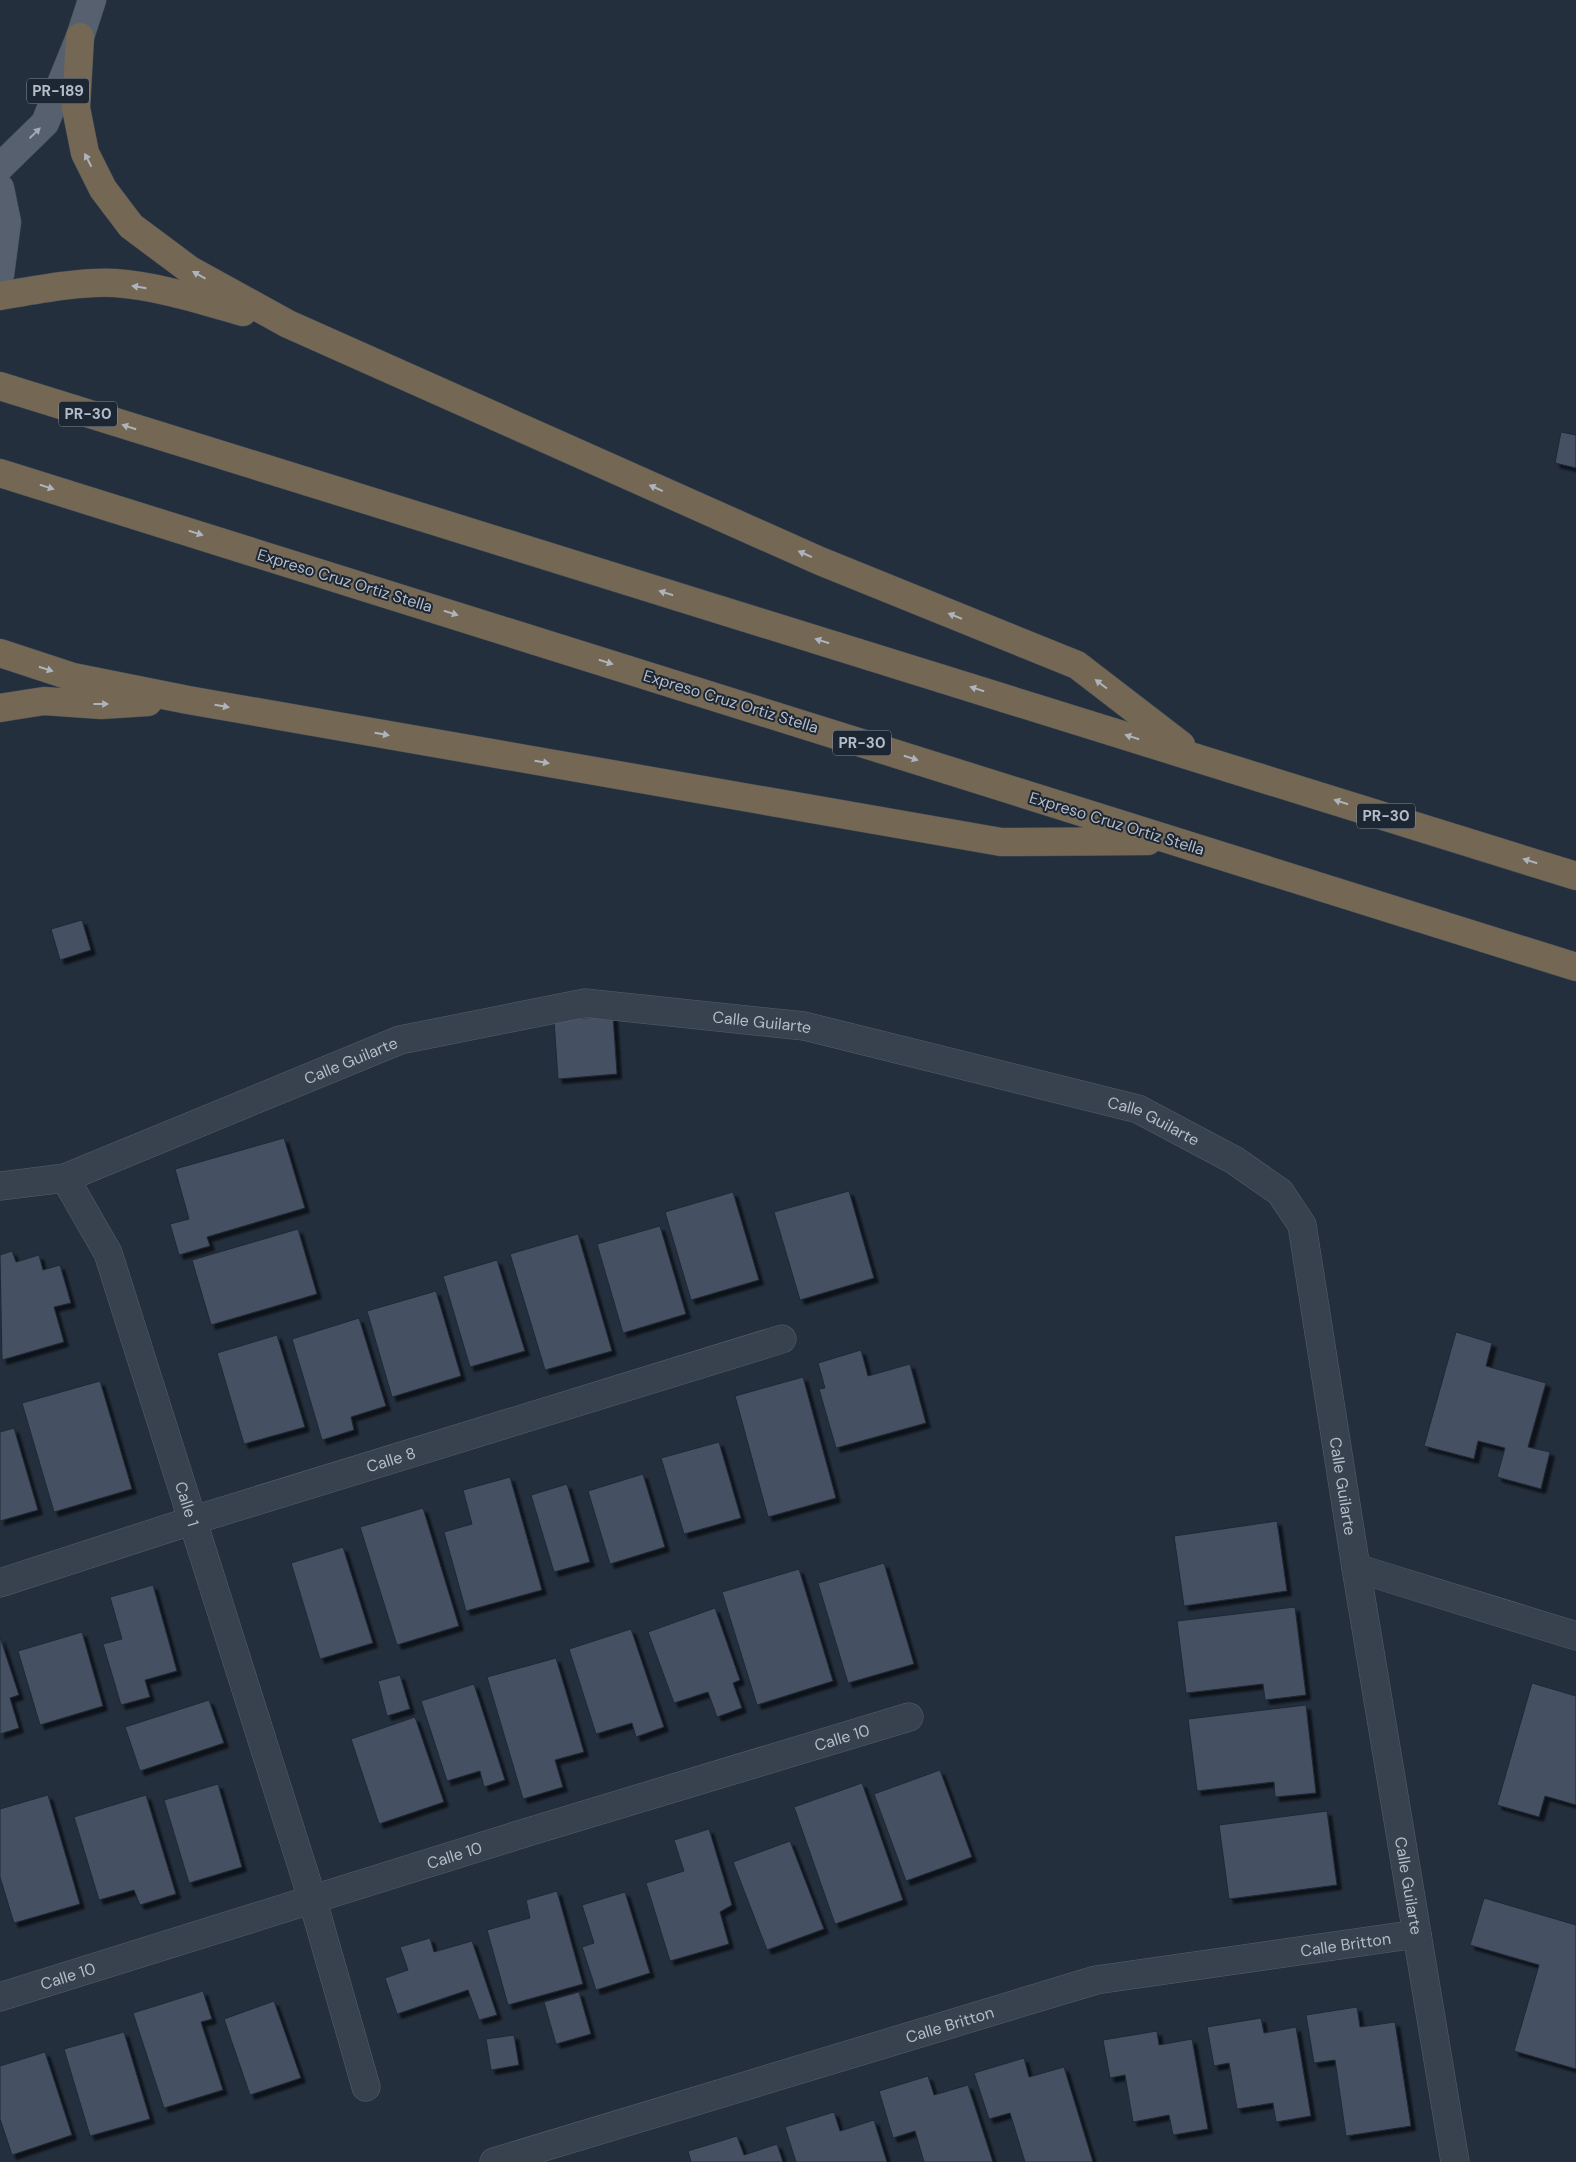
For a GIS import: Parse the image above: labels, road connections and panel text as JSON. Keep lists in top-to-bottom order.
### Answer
{
  "streets": {
    "highway": ["PR-30", "Expreso Cruz Ortiz Stella"],
    "main road": ["PR-189"],
    "street": [
      "Calle Guilarte",
      "Calle 8",
      "Calle 1",
      "Calle 10",
      "Calle Britton"
    ]
  },
  "crossings": [
    ["Calle Guilarte", "Calle 1"],
    ["Calle Guilarte", "Calle Britton"],
    ["Calle 8", "Calle 1"],
    ["Calle 1", "Calle 10"]
  ]
}
